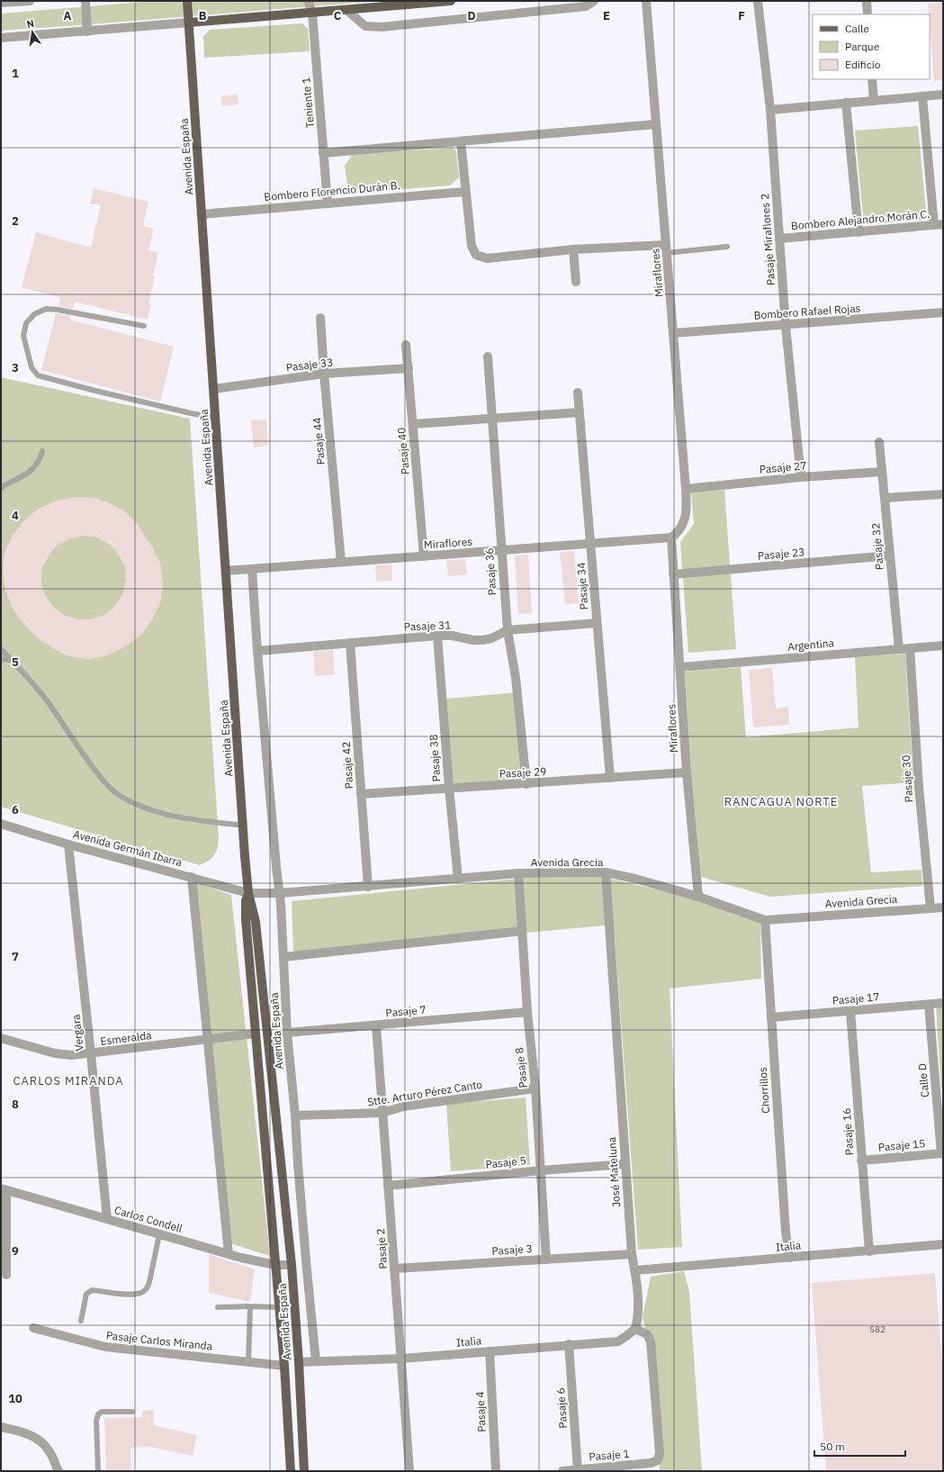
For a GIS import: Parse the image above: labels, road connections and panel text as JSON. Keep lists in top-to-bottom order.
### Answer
{
  "streets": {
    "main road": ["Avenida España"],
    "street": [
      "Teniente 1",
      "Bombero Florencio Durán B.",
      "Bombero Alejandro Morán C.",
      "Pasaje Miraflores 2",
      "Miraflores",
      "Bombero Rafael Rojas",
      "Pasaje 33",
      "Pasaje 44",
      "Pasaje 40",
      "Pasaje 27",
      "Pasaje 32",
      "Pasaje 23",
      "Pasaje 36",
      "Pasaje 34",
      "Pasaje 31",
      "Argentina",
      "Pasaje 38",
      "Pasaje 42",
      "Pasaje 29",
      "Pasaje 30",
      "Avenida Germán Ibarra",
      "Avenida Grecia",
      "Pasaje 17",
      "Pasaje 7",
      "Vergara",
      "Esmeralda",
      "Pasaje 8",
      "Calle D",
      "Chorrillos",
      "Stte. Arturo Pérez Canto",
      "Pasaje 16",
      "Pasaje 15",
      "Pasaje 5",
      "José Mateluna",
      "Carlos Condell",
      "Italia",
      "Pasaje 2",
      "Pasaje 3",
      "Pasaje Carlos Miranda",
      "Pasaje 6",
      "Pasaje 4",
      "Pasaje 1"
    ]
  },
  "crossings": [
    ["Teniente 1", "Bombero Florencio Durán B."],
    ["Avenida España", "Bombero Florencio Durán B."],
    ["Avenida España", "Miraflores"],
    ["Avenida España", "Pasaje 33"],
    ["Avenida España", "Pasaje 31"],
    ["Avenida España", "Avenida Germán Ibarra"],
    ["Avenida España", "Avenida Grecia"],
    ["Avenida España", "Pasaje 7"],
    ["Avenida España", "Esmeralda"],
    ["Avenida España", "Stte. Arturo Pérez Canto"],
    ["Avenida España", "Carlos Condell"],
    ["Avenida España", "Italia"],
    ["Avenida España", "Pasaje Carlos Miranda"],
    ["Bombero Alejandro Morán C.", "Pasaje Miraflores 2"],
    ["Pasaje Miraflores 2", "Bombero Rafael Rojas"],
    ["Pasaje Miraflores 2", "Pasaje 27"],
    ["Miraflores", "Bombero Rafael Rojas"],
    ["Miraflores", "Pasaje 44"],
    ["Miraflores", "Pasaje 40"],
    ["Miraflores", "Pasaje 27"],
    ["Miraflores", "Pasaje 23"],
    ["Miraflores", "Pasaje 36"],
    ["Miraflores", "Pasaje 34"],
    ["Miraflores", "Argentina"],
    ["Miraflores", "Pasaje 29"],
    ["Miraflores", "Avenida Grecia"],
    ["Pasaje 33", "Pasaje 44"],
    ["Pasaje 33", "Pasaje 40"],
    ["Pasaje 27", "Pasaje 32"],
    ["Pasaje 32", "Pasaje 23"],
    ["Pasaje 32", "Argentina"],
    ["Pasaje 36", "Pasaje 31"],
    ["Pasaje 36", "Pasaje 29"],
    ["Pasaje 34", "Pasaje 31"],
    ["Pasaje 34", "Pasaje 29"],
    ["Pasaje 31", "Pasaje 38"],
    ["Pasaje 31", "Pasaje 42"],
    ["Argentina", "Pasaje 30"],
    ["Pasaje 38", "Pasaje 29"],
    ["Pasaje 38", "Avenida Grecia"],
    ["Pasaje 42", "Pasaje 29"],
    ["Pasaje 42", "Avenida Grecia"],
    ["Pasaje 30", "Avenida Grecia"],
    ["Avenida Germán Ibarra", "Avenida Grecia"],
    ["Avenida Germán Ibarra", "Vergara"],
    ["Avenida Grecia", "Pasaje 8"],
    ["Avenida Grecia", "Chorrillos"],
    ["Avenida Grecia", "José Mateluna"],
    ["Pasaje 17", "Calle D"],
    ["Pasaje 17", "Chorrillos"],
    ["Pasaje 17", "Pasaje 16"],
    ["Pasaje 7", "Pasaje 8"],
    ["Pasaje 7", "Pasaje 2"],
    ["Vergara", "Esmeralda"],
    ["Vergara", "Carlos Condell"],
    ["Pasaje 8", "Stte. Arturo Pérez Canto"],
    ["Pasaje 8", "Pasaje 5"],
    ["Pasaje 8", "Pasaje 3"],
    ["Calle D", "Pasaje 15"],
    ["Chorrillos", "Italia"],
    ["Stte. Arturo Pérez Canto", "Pasaje 2"],
    ["Pasaje 16", "Pasaje 15"],
    ["Pasaje 16", "Italia"],
    ["Pasaje 5", "José Mateluna"],
    ["Pasaje 5", "Pasaje 2"],
    ["José Mateluna", "Italia"],
    ["José Mateluna", "Pasaje 3"],
    ["José Mateluna", "Pasaje 1"],
    ["Italia", "Pasaje 2"],
    ["Italia", "Pasaje 6"],
    ["Italia", "Pasaje 4"],
    ["Italia", "Pasaje 1"],
    ["Pasaje 2", "Pasaje 3"],
    ["Pasaje 6", "Pasaje 1"]
  ],
  "districts": ["RANCAGUA NORTE", "CARLOS MIRANDA"],
  "house_numbers": ["582"],
  "legend": ["Calle", "Parque", "Edificio"],
  "scale_bar": "50 m",
  "north": "top",
  "grid": {
    "columns": [
      "A",
      "B",
      "C",
      "D",
      "E",
      "F"
    ],
    "rows": [
      "1",
      "2",
      "3",
      "4",
      "5",
      "6",
      "7",
      "8",
      "9",
      "10"
    ]
  }
}
